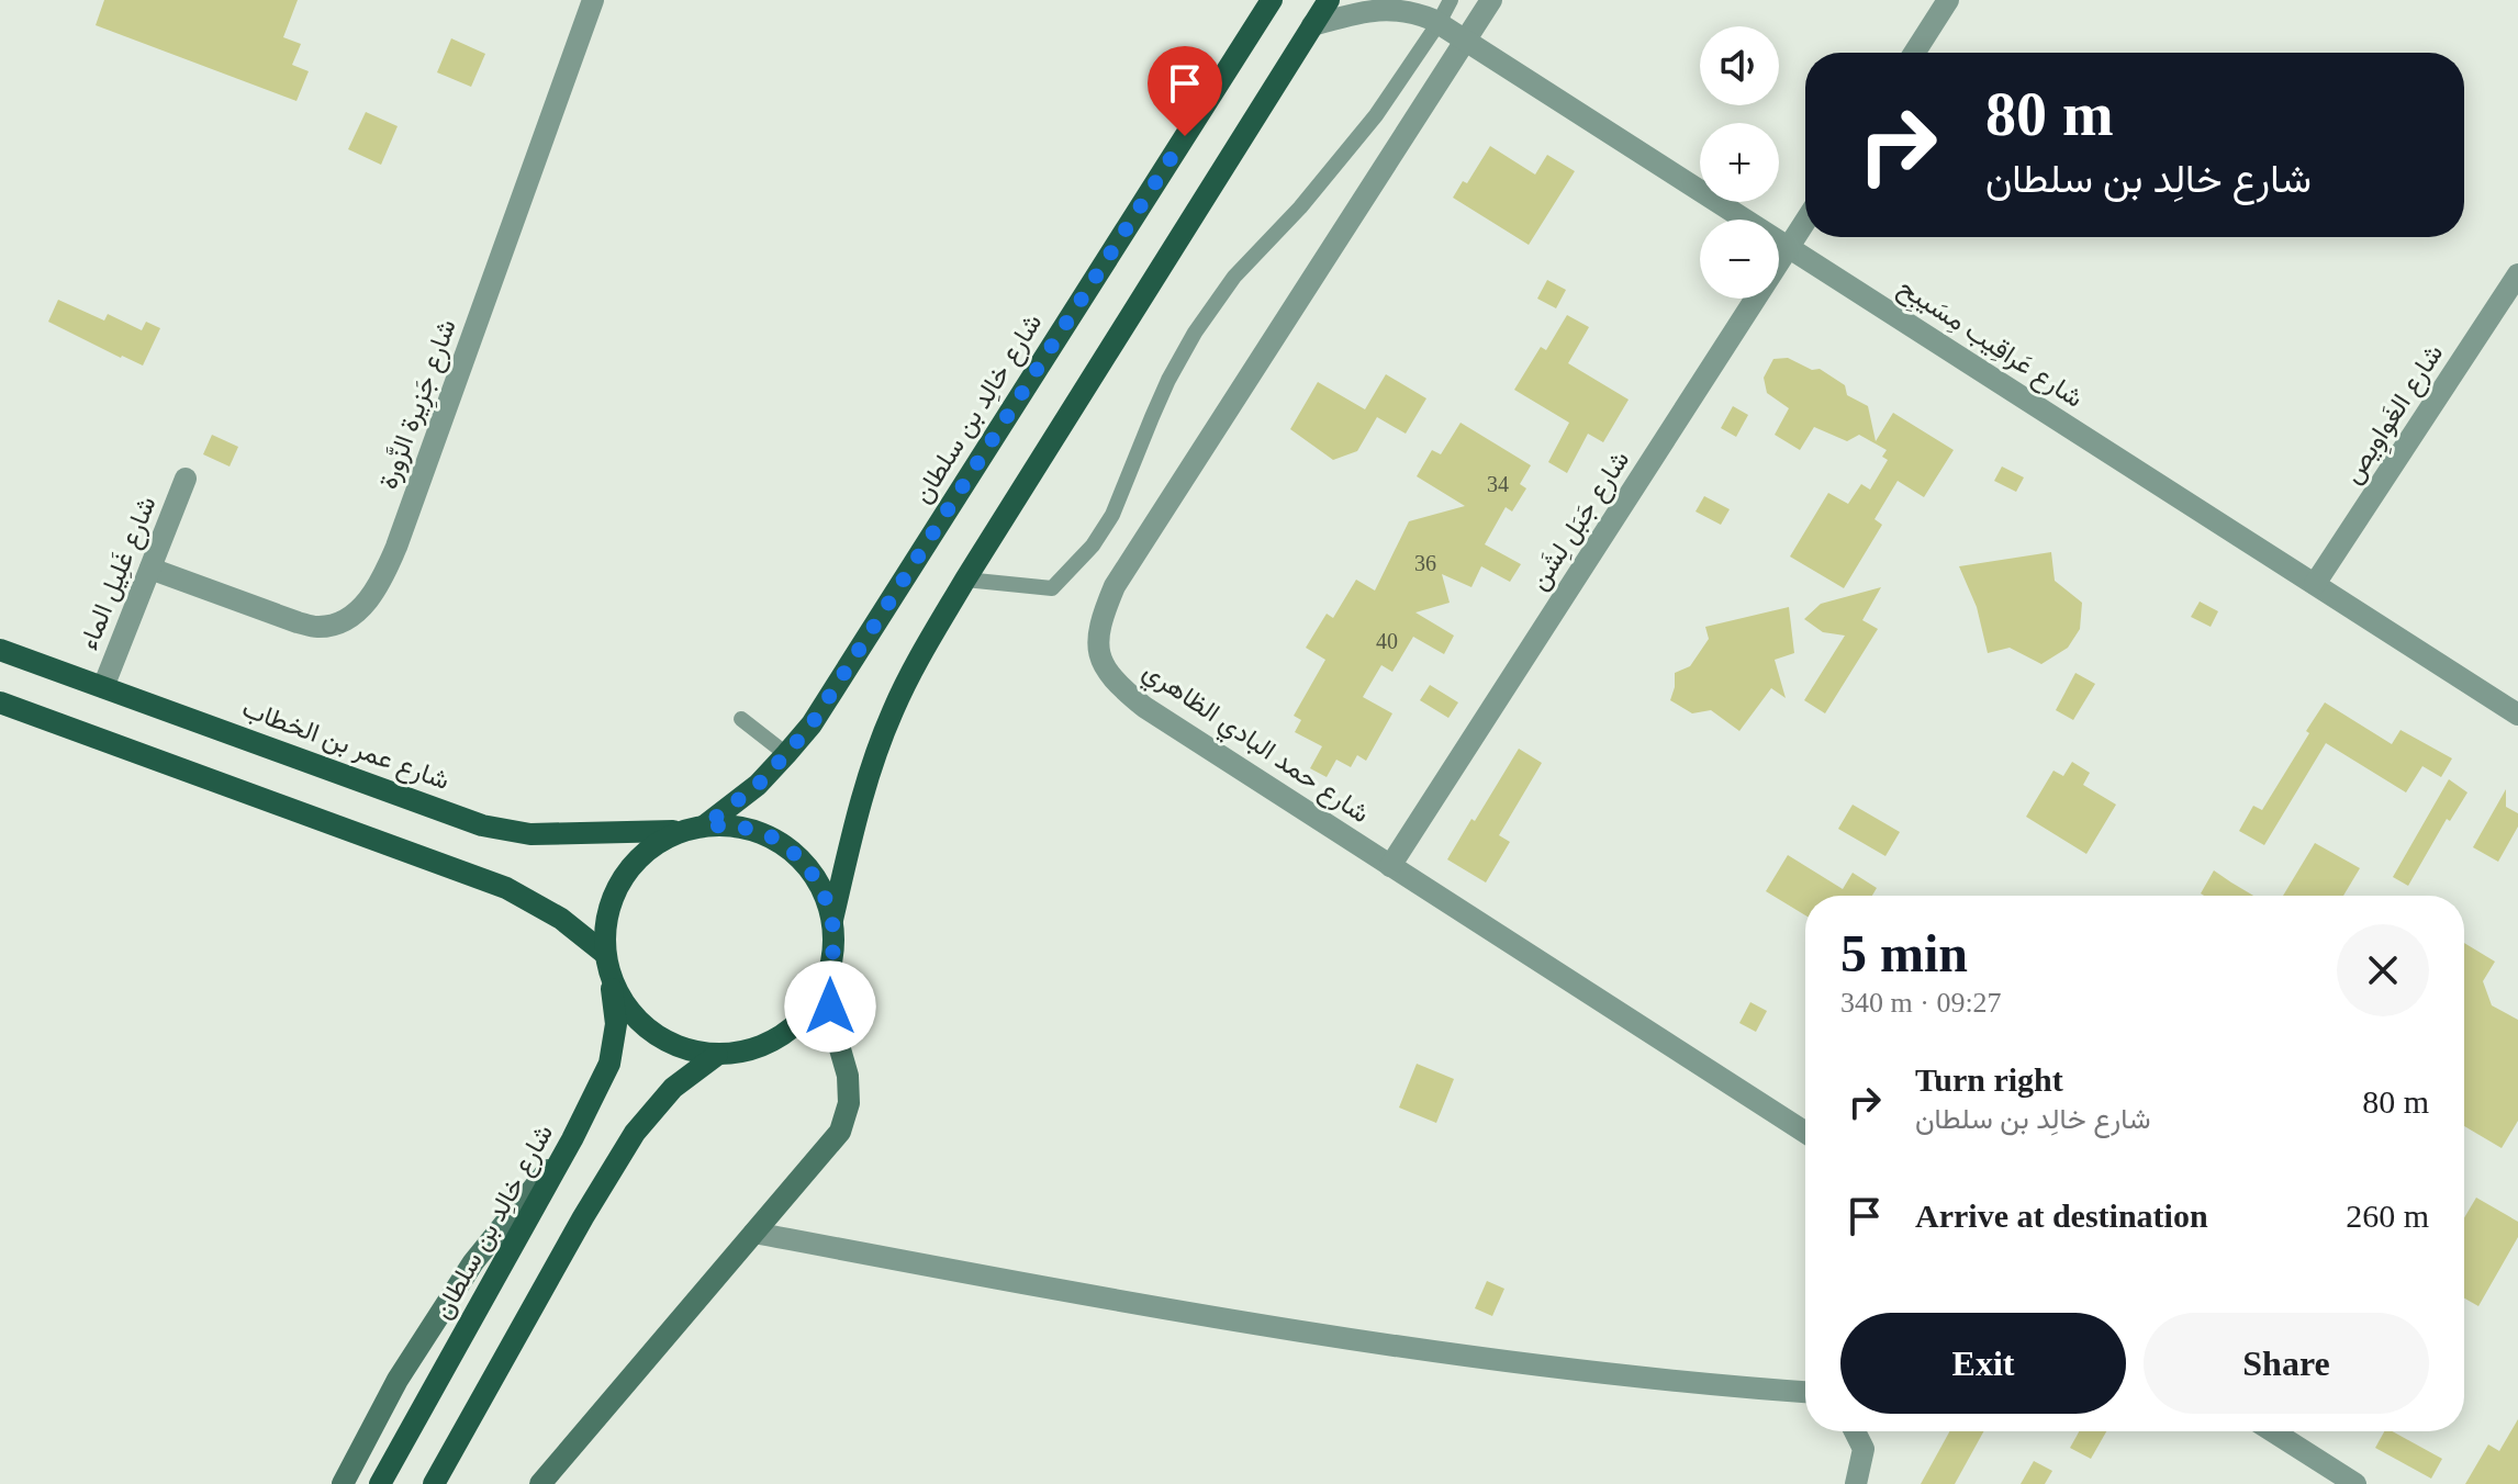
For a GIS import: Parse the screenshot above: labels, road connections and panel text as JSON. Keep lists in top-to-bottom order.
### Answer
{
  "streets": {
    "main road": ["شارع خالِد بن سلطان", "شارع عمر بن الخطاب"],
    "street": [
      "شارع عَراقِيب مِسَيبِح",
      "شارع جَزِيرة الزَّورة",
      "شارع الغَواوِيص",
      "شارع جَبَل لِشَن",
      "شارع غَلِيل الماء",
      "شارع حمد البادي الظاهري"
    ]
  },
  "crossings": [
    ["شارع عَراقِيب مِسَيبِح", "شارع الغَواوِيص"],
    ["شارع عَراقِيب مِسَيبِح", "شارع جَبَل لِشَن"],
    ["شارع عَراقِيب مِسَيبِح", "شارع حمد البادي الظاهري"],
    ["شارع جَزِيرة الزَّورة", "شارع غَلِيل الماء"],
    ["شارع خالِد بن سلطان", "شارع عمر بن الخطاب"],
    ["شارع جَبَل لِشَن", "شارع حمد البادي الظاهري"],
    ["شارع غَلِيل الماء", "شارع عمر بن الخطاب"]
  ],
  "house_numbers": ["34", "36", "40"],
  "page": {
    "map_buttons": ["+", "−"],
    "turn": ["80 m", "شارع خالِد بن سلطان"],
    "heading": ["5 min", "340 m · 09:27"],
    "list": [
      {
        "name": "Turn right",
        "note": "شارع خالِد بن سلطان",
        "value": "80 m"
      },
      {
        "name": "Arrive at destination",
        "value": "260 m"
      }
    ],
    "buttons": ["Exit", "Share"]
  }
}
